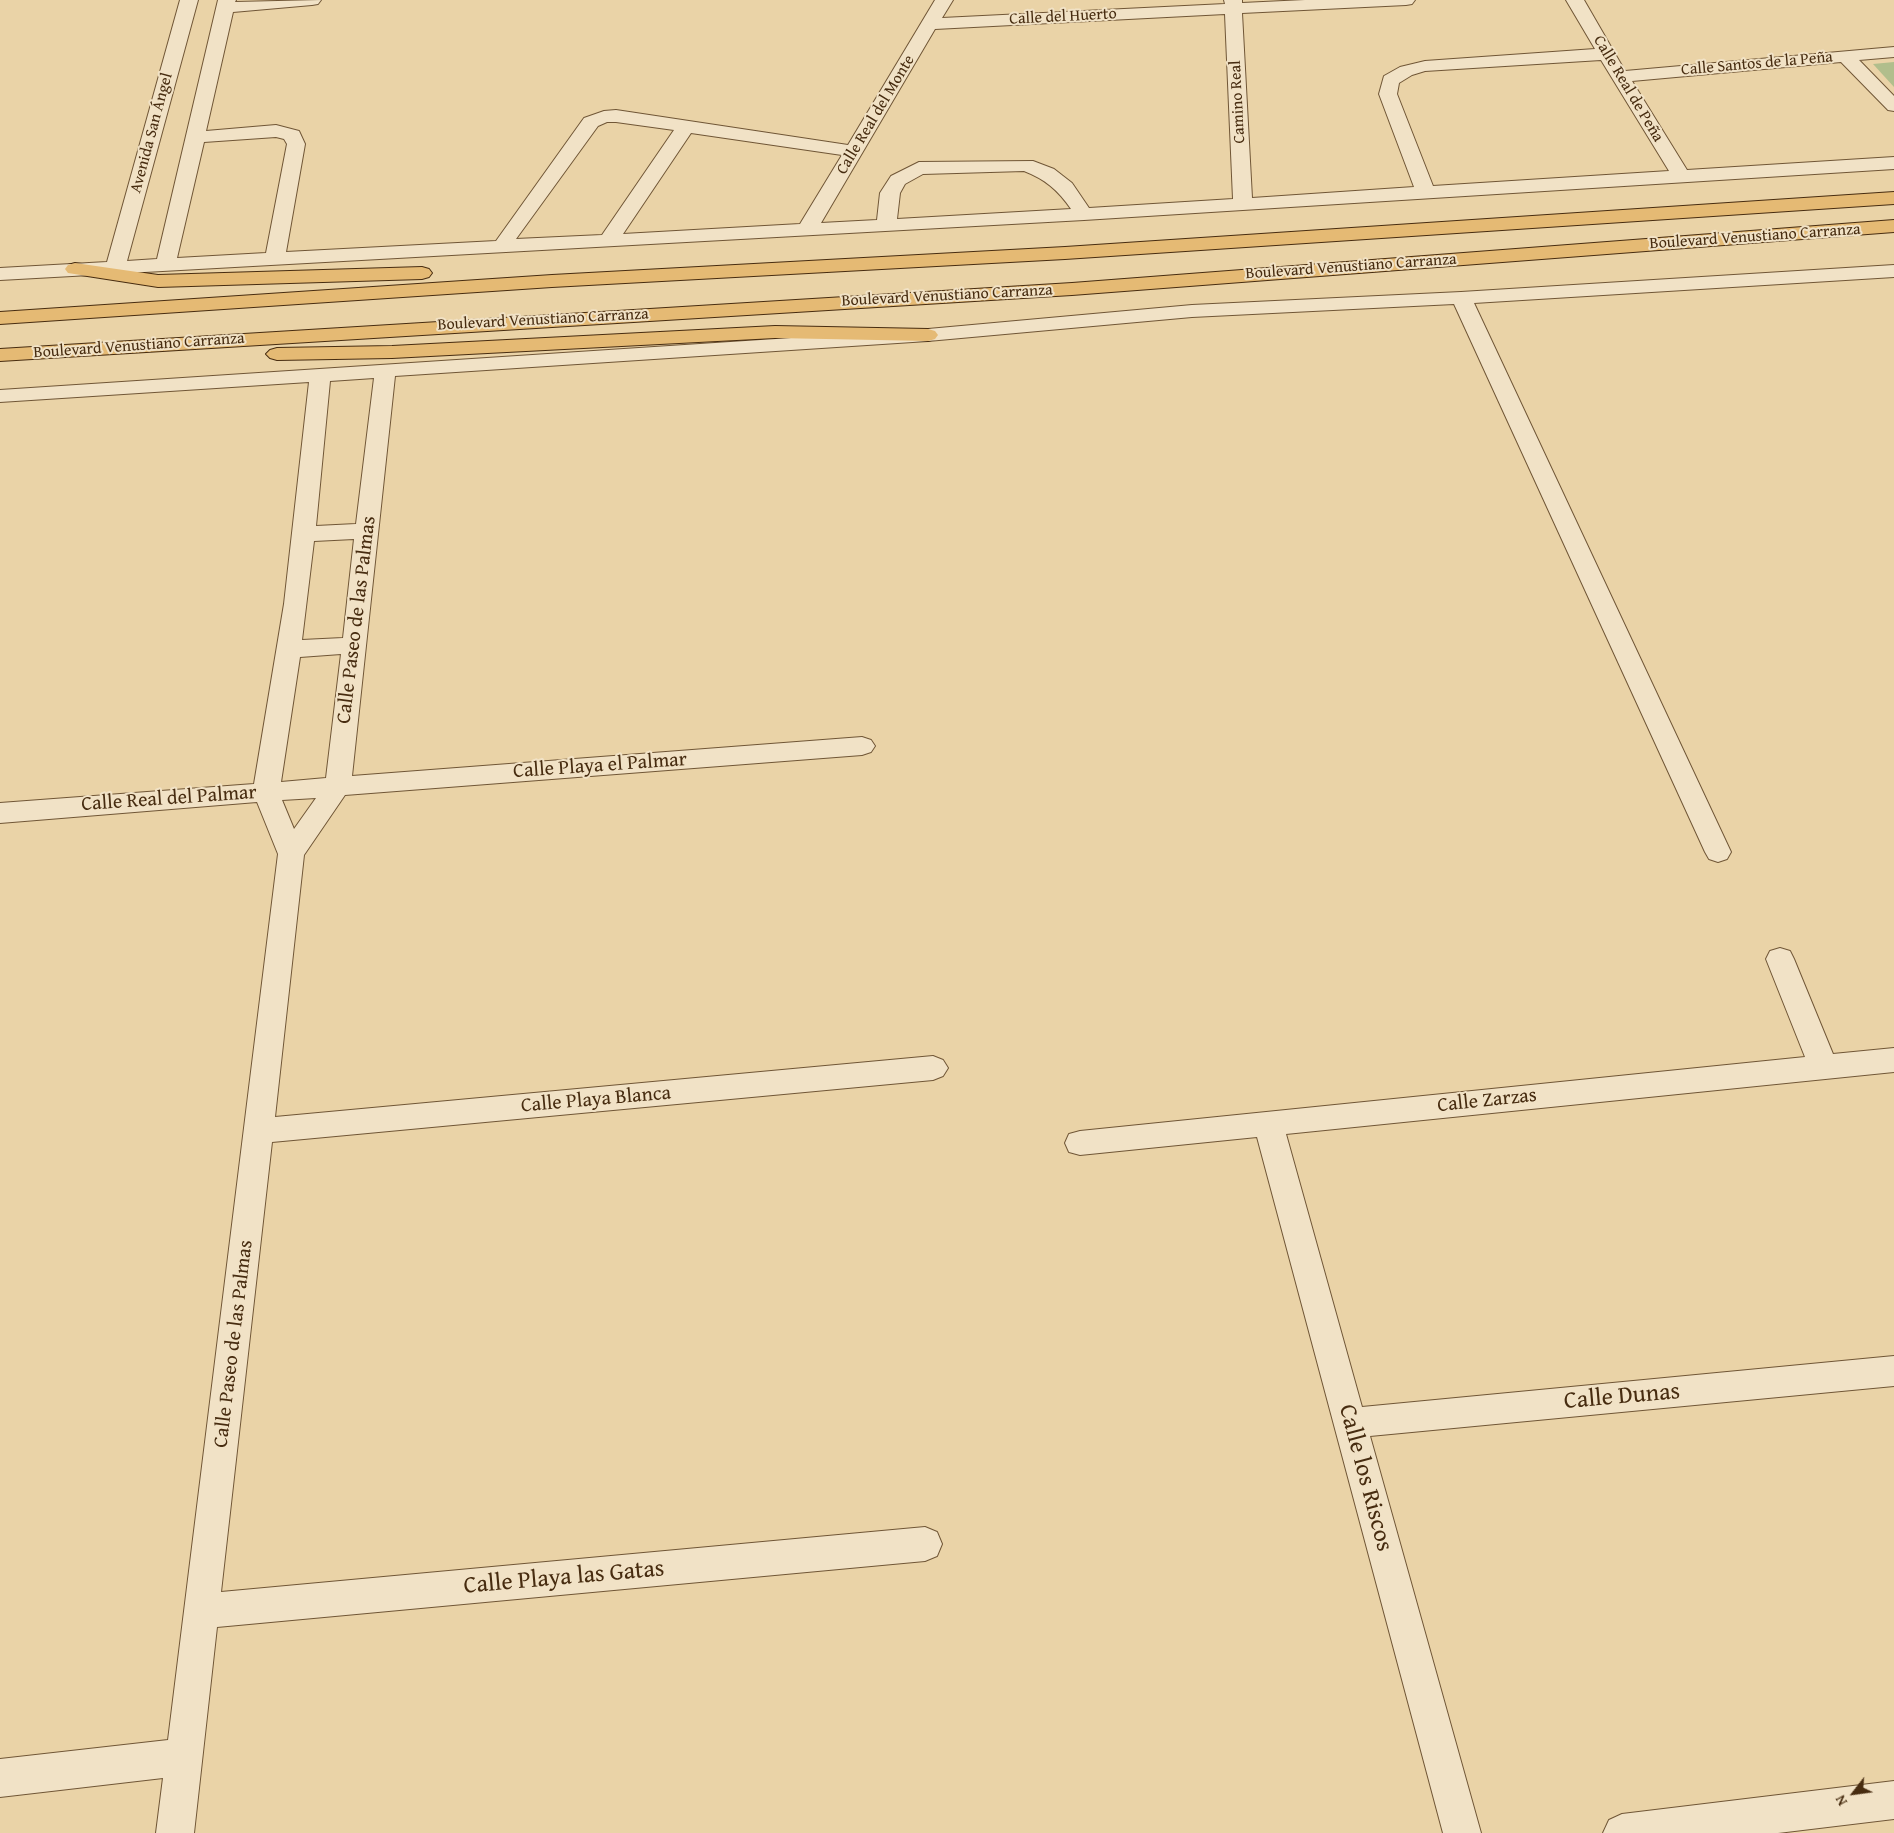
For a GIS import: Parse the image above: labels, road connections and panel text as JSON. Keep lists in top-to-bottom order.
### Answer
{
  "streets": {
    "highway": ["Boulevard Venustiano Carranza"],
    "street": [
      "Calle del Huerto",
      "Calle Santos de la Peña",
      "Calle Real de Peña",
      "Camino Real",
      "Calle Real del Monte",
      "Avenida San Ángel",
      "Calle Paseo de las Palmas",
      "Calle Playa el Palmar",
      "Calle Real del Palmar",
      "Calle Playa Blanca",
      "Calle Zarzas",
      "Calle Dunas",
      "Calle los Riscos",
      "Calle Playa las Gatas"
    ]
  },
  "crossings": [
    ["Calle del Huerto", "Camino Real"],
    ["Calle del Huerto", "Calle Real del Monte"],
    ["Calle Santos de la Peña", "Calle Real de Peña"],
    ["Calle Paseo de las Palmas", "Calle Playa el Palmar"],
    ["Calle Paseo de las Palmas", "Calle Real del Palmar"],
    ["Calle Paseo de las Palmas", "Calle Playa Blanca"],
    ["Calle Paseo de las Palmas", "Calle Playa las Gatas"],
    ["Calle Playa el Palmar", "Calle Real del Palmar"],
    ["Calle Zarzas", "Calle los Riscos"],
    ["Calle Dunas", "Calle los Riscos"]
  ],
  "north": "bottom left"
}
